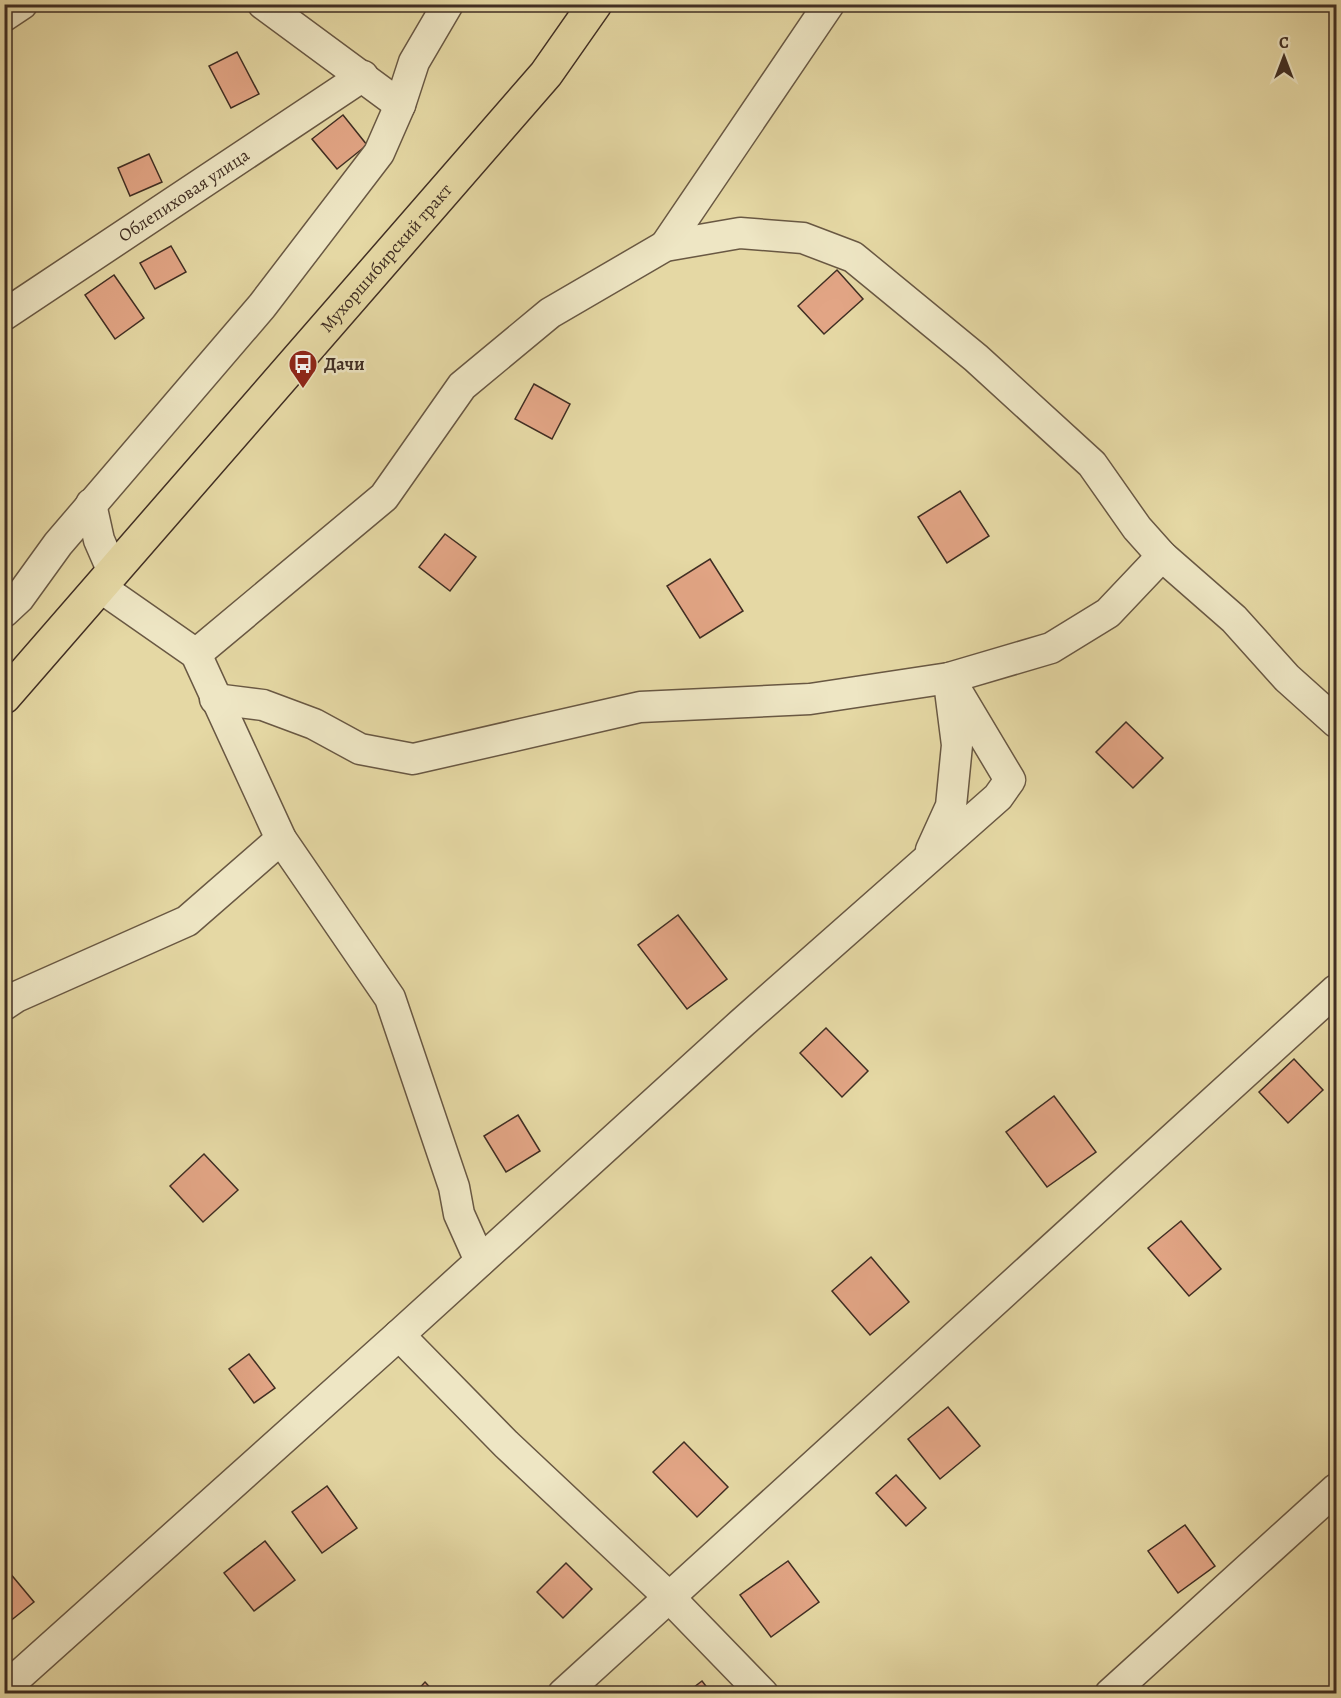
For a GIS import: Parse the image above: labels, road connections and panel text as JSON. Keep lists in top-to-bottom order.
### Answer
{
  "streets": {
    "main road": ["Мухоршибирский тракт"],
    "street": ["Облепиховая улица"]
  },
  "places": {
    "bus stop": ["Дачи"]
  },
  "north": "top"
}
